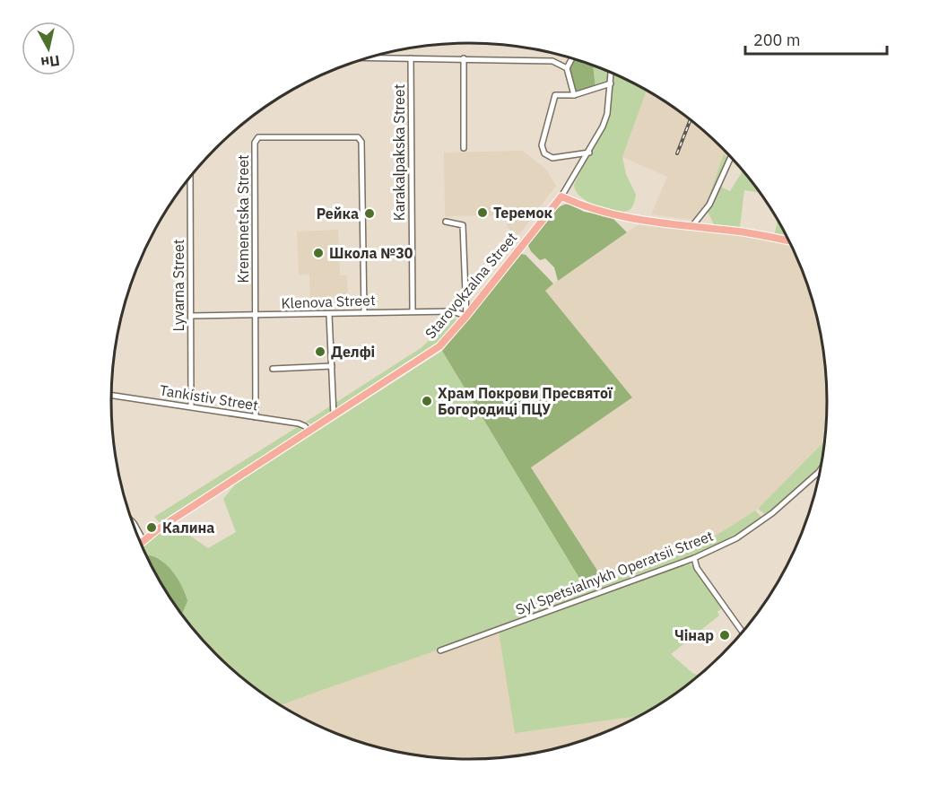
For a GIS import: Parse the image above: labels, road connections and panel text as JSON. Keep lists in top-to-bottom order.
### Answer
{
  "streets": {
    "main road": ["Starovokzalna Street"],
    "street": [
      "Karakalpakska Street",
      "Kremenetska Street",
      "Lyvarna Street",
      "Klenova Street",
      "Tankistiv Street",
      "Syl Spetsialnykh Operatsii Street"
    ]
  },
  "crossings": [
    ["Karakalpakska Street", "Klenova Street"],
    ["Kremenetska Street", "Klenova Street"],
    ["Kremenetska Street", "Tankistiv Street"],
    ["Lyvarna Street", "Klenova Street"],
    ["Lyvarna Street", "Tankistiv Street"],
    ["Starovokzalna Street", "Klenova Street"],
    ["Starovokzalna Street", "Tankistiv Street"]
  ],
  "places": [
    "Теремок",
    "Рейка",
    "Школа №30",
    "Делфі",
    "Храм Покрови Пресвятої Богородиці ПЦУ",
    "Калина",
    "Чінар"
  ],
  "scale_bar": "200 m",
  "north": "bottom"
}
